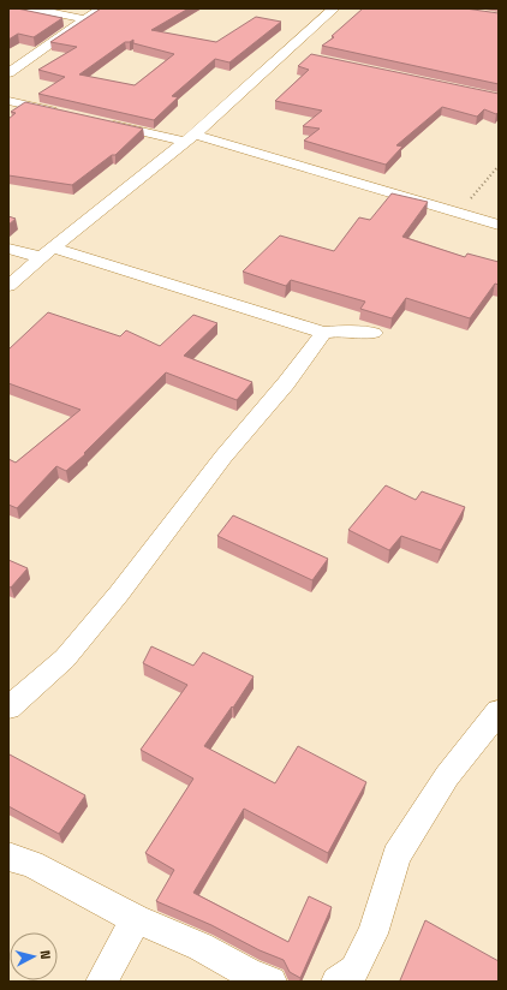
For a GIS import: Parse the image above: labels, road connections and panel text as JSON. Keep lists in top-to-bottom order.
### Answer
{
  "north": "right"
}
